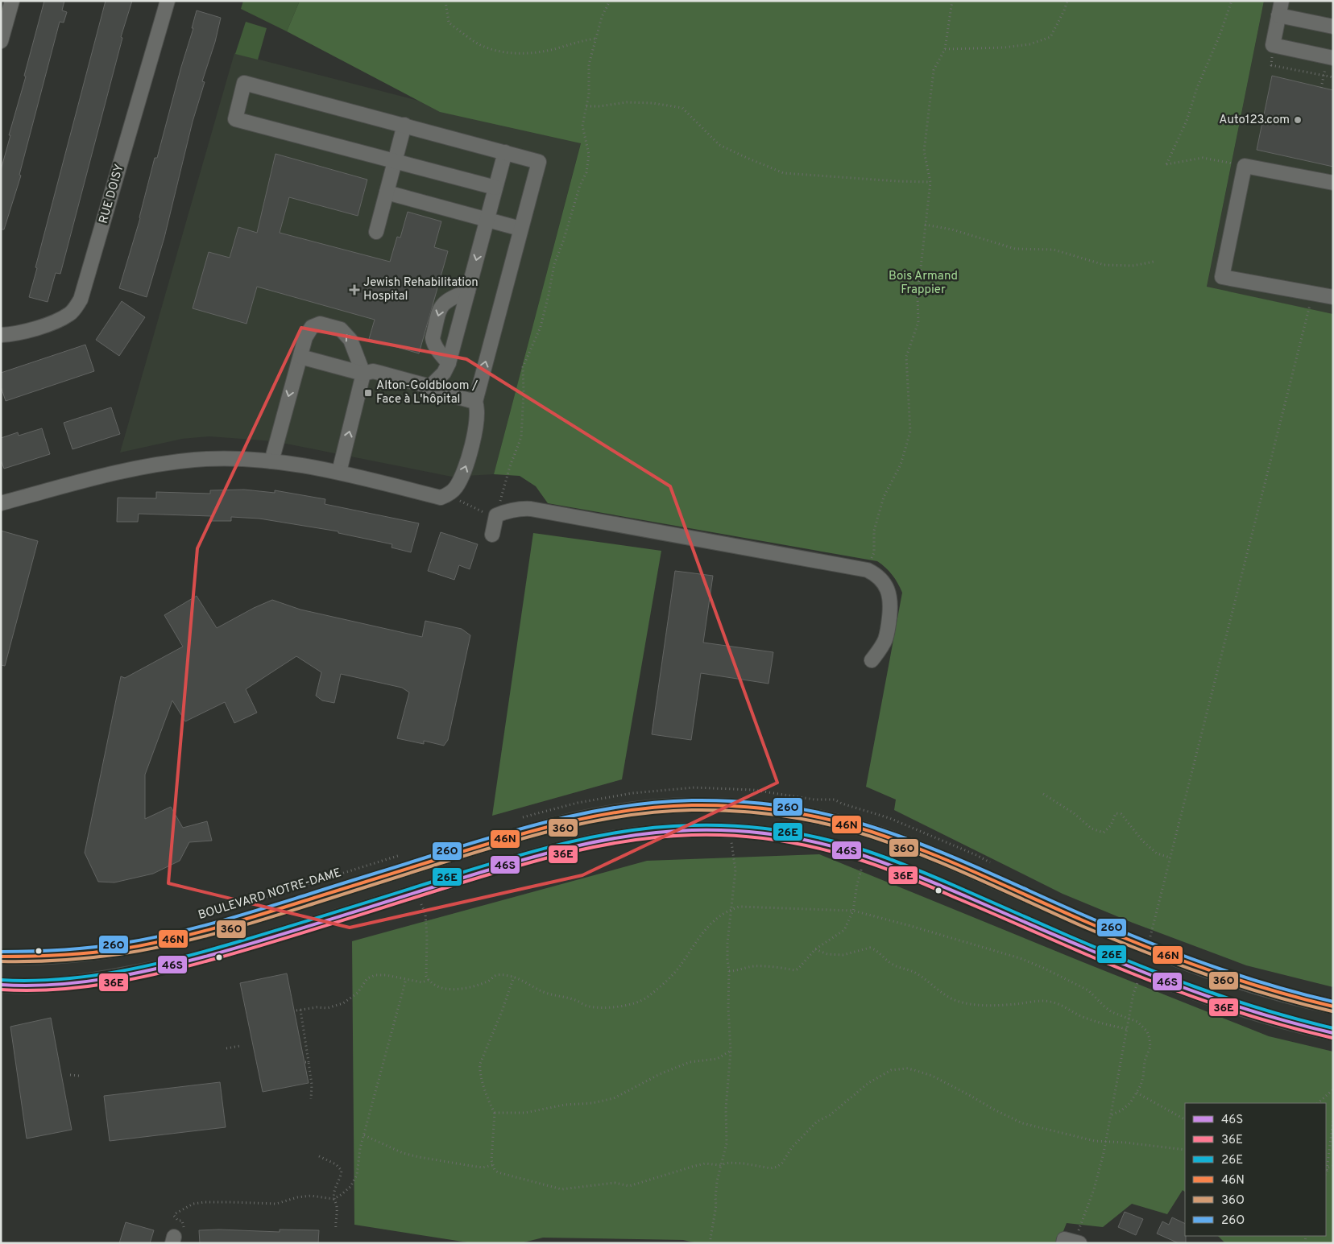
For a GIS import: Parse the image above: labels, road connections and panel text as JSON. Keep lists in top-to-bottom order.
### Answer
{
  "streets": {
    "street": ["RUE DOISY", "BOULEVARD NOTRE-DAME"]
  },
  "parks": ["Bois Armand Frappier"],
  "places": {
    "other": ["Auto123.com"],
    "health": ["Jewish Rehabilitation Hospital"],
    "transit": ["Alton-Goldbloom / Face à L'hôpital"]
  },
  "lines": [
    "transit line 26O",
    "transit line 46N",
    "transit line 36O",
    "transit line 26E",
    "transit line 46S",
    "transit line 36E"
  ],
  "legend": [
    "46S",
    "36E",
    "26E",
    "46N",
    "36O",
    "26O"
  ]
}
